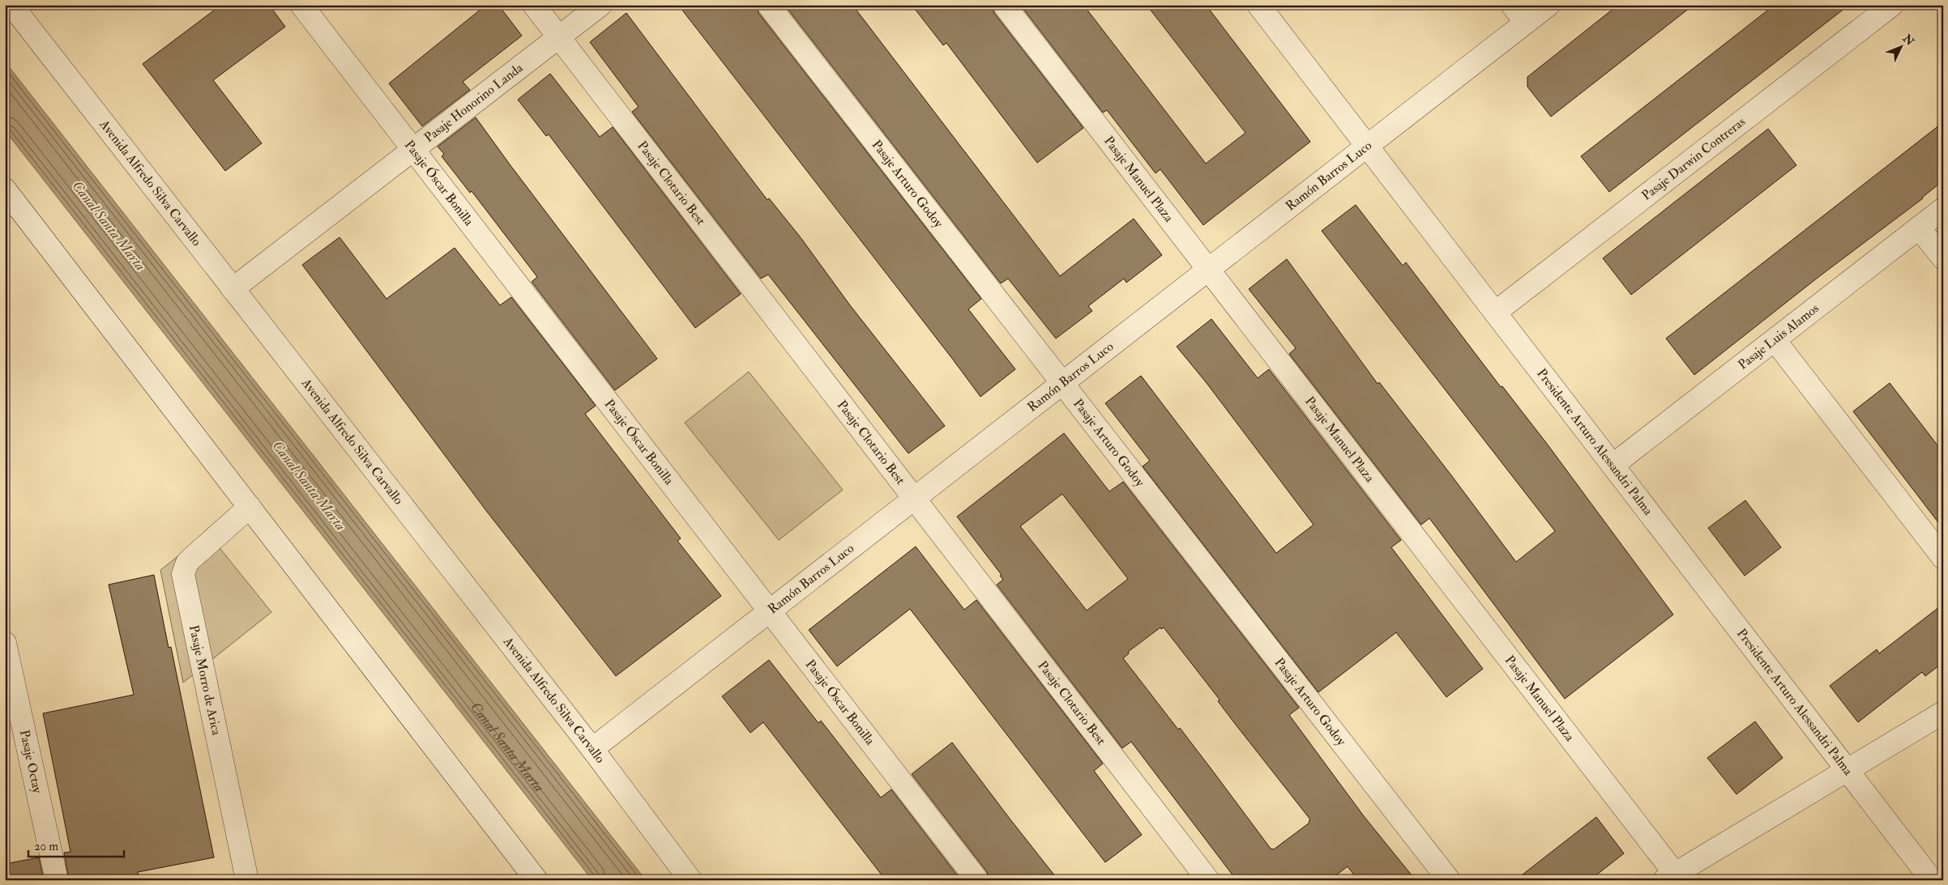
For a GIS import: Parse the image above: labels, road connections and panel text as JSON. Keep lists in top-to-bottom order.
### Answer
{
  "streets": {
    "street": [
      "Pasaje Honorino Landa",
      "Pasaje Darwin Contreras",
      "Ramón Barros Luco",
      "Pasaje Manuel Plaza",
      "Pasaje Óscar Bonilla",
      "Avenida Alfredo Silva Carvallo",
      "Pasaje Clotario Best",
      "Pasaje Arturo Godoy",
      "Pasaje Luis Alamos",
      "Presidente Arturo Alessandri Palma",
      "Pasaje Morro de Arica",
      "Pasaje Octay"
    ]
  },
  "crossings": [
    ["Pasaje Honorino Landa", "Pasaje Óscar Bonilla"],
    ["Pasaje Honorino Landa", "Avenida Alfredo Silva Carvallo"],
    ["Pasaje Honorino Landa", "Pasaje Clotario Best"],
    ["Pasaje Darwin Contreras", "Presidente Arturo Alessandri Palma"],
    ["Ramón Barros Luco", "Pasaje Manuel Plaza"],
    ["Ramón Barros Luco", "Pasaje Óscar Bonilla"],
    ["Ramón Barros Luco", "Avenida Alfredo Silva Carvallo"],
    ["Ramón Barros Luco", "Pasaje Clotario Best"],
    ["Ramón Barros Luco", "Pasaje Arturo Godoy"],
    ["Ramón Barros Luco", "Presidente Arturo Alessandri Palma"],
    ["Pasaje Luis Alamos", "Presidente Arturo Alessandri Palma"]
  ],
  "water": ["Canal Santa Marta"],
  "scale_bar": "20 m",
  "north": "top right"
}
